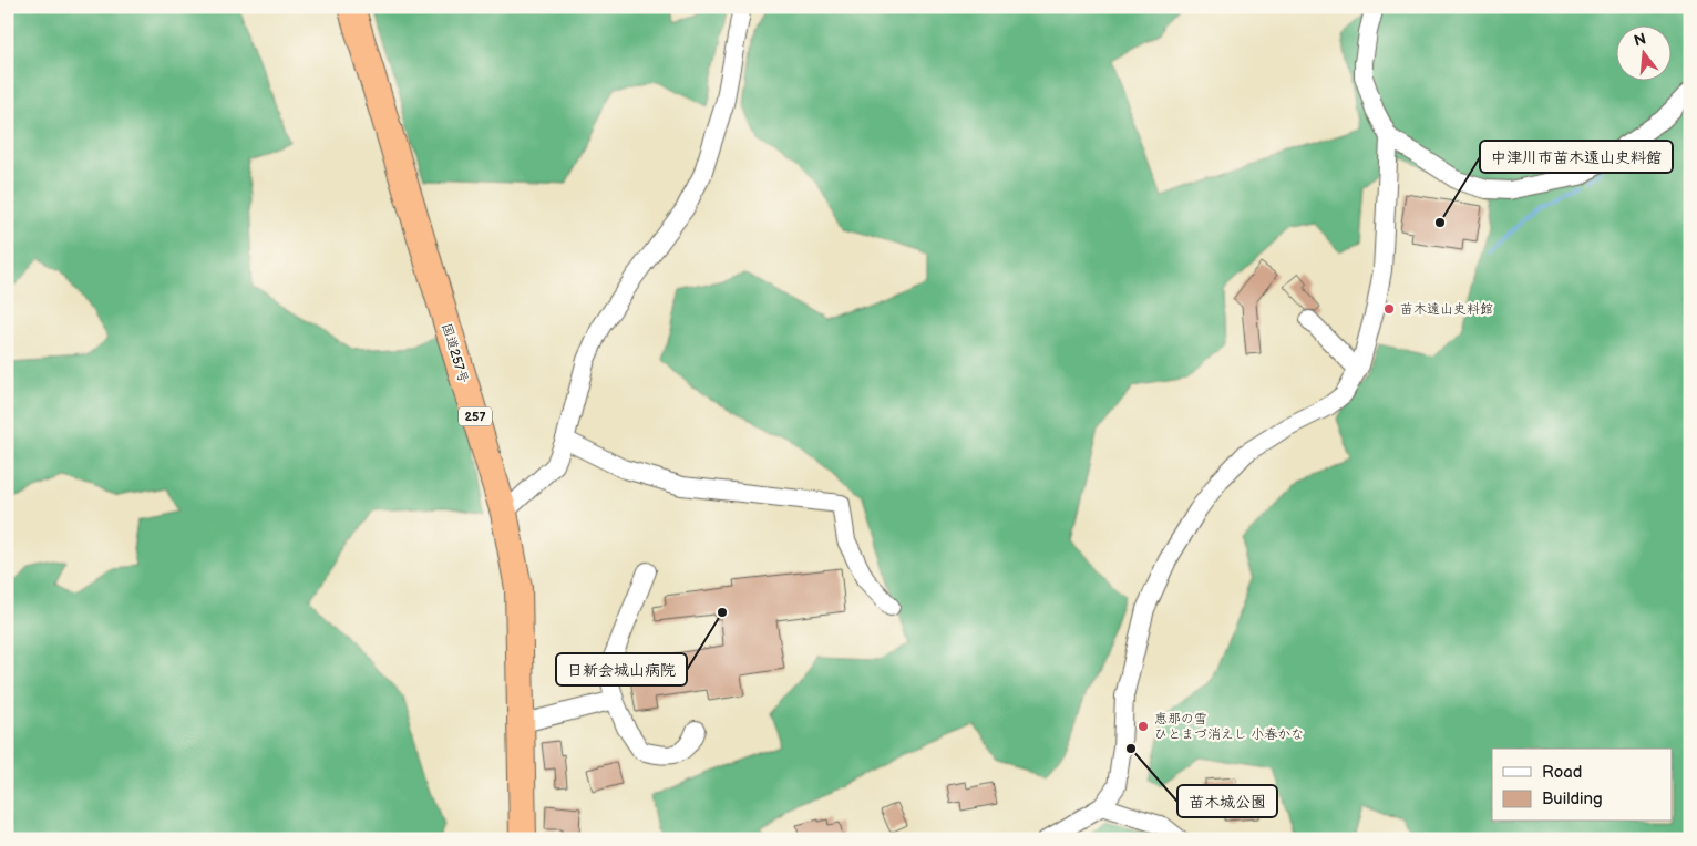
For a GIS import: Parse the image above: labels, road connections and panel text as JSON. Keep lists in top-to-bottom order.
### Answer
{
  "streets": {
    "highway": ["国道257号", "257"]
  },
  "places": [
    "中津川市苗木遠山史料館",
    "苗木遠山史料館",
    "日新会城山病院",
    "恵那の雪 ひとまづ消えし 小春かな",
    "苗木城公園"
  ],
  "legend": ["Road", "Building"],
  "north": "top"
}
